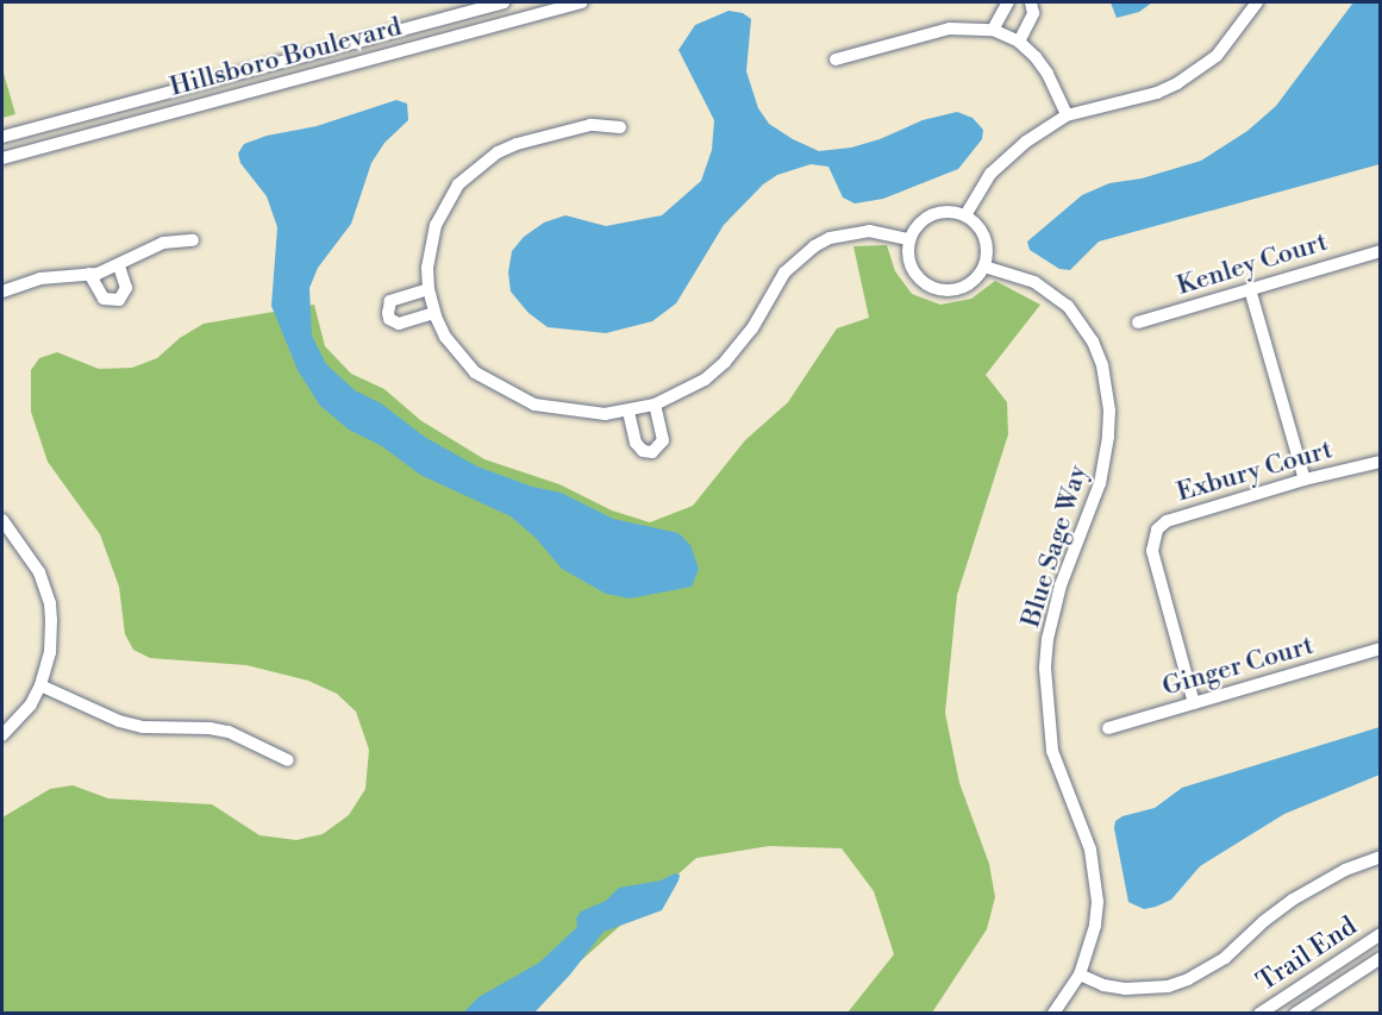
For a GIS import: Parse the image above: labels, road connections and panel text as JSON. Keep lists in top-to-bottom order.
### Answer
{
  "streets": {
    "street": [
      "Hillsboro Boulevard",
      "Kenley Court",
      "Exbury Court",
      "Blue Sage Way",
      "Ginger Court",
      "Trail End"
    ]
  },
  "crossings": [
    ["Exbury Court", "Ginger Court"]
  ]
}
